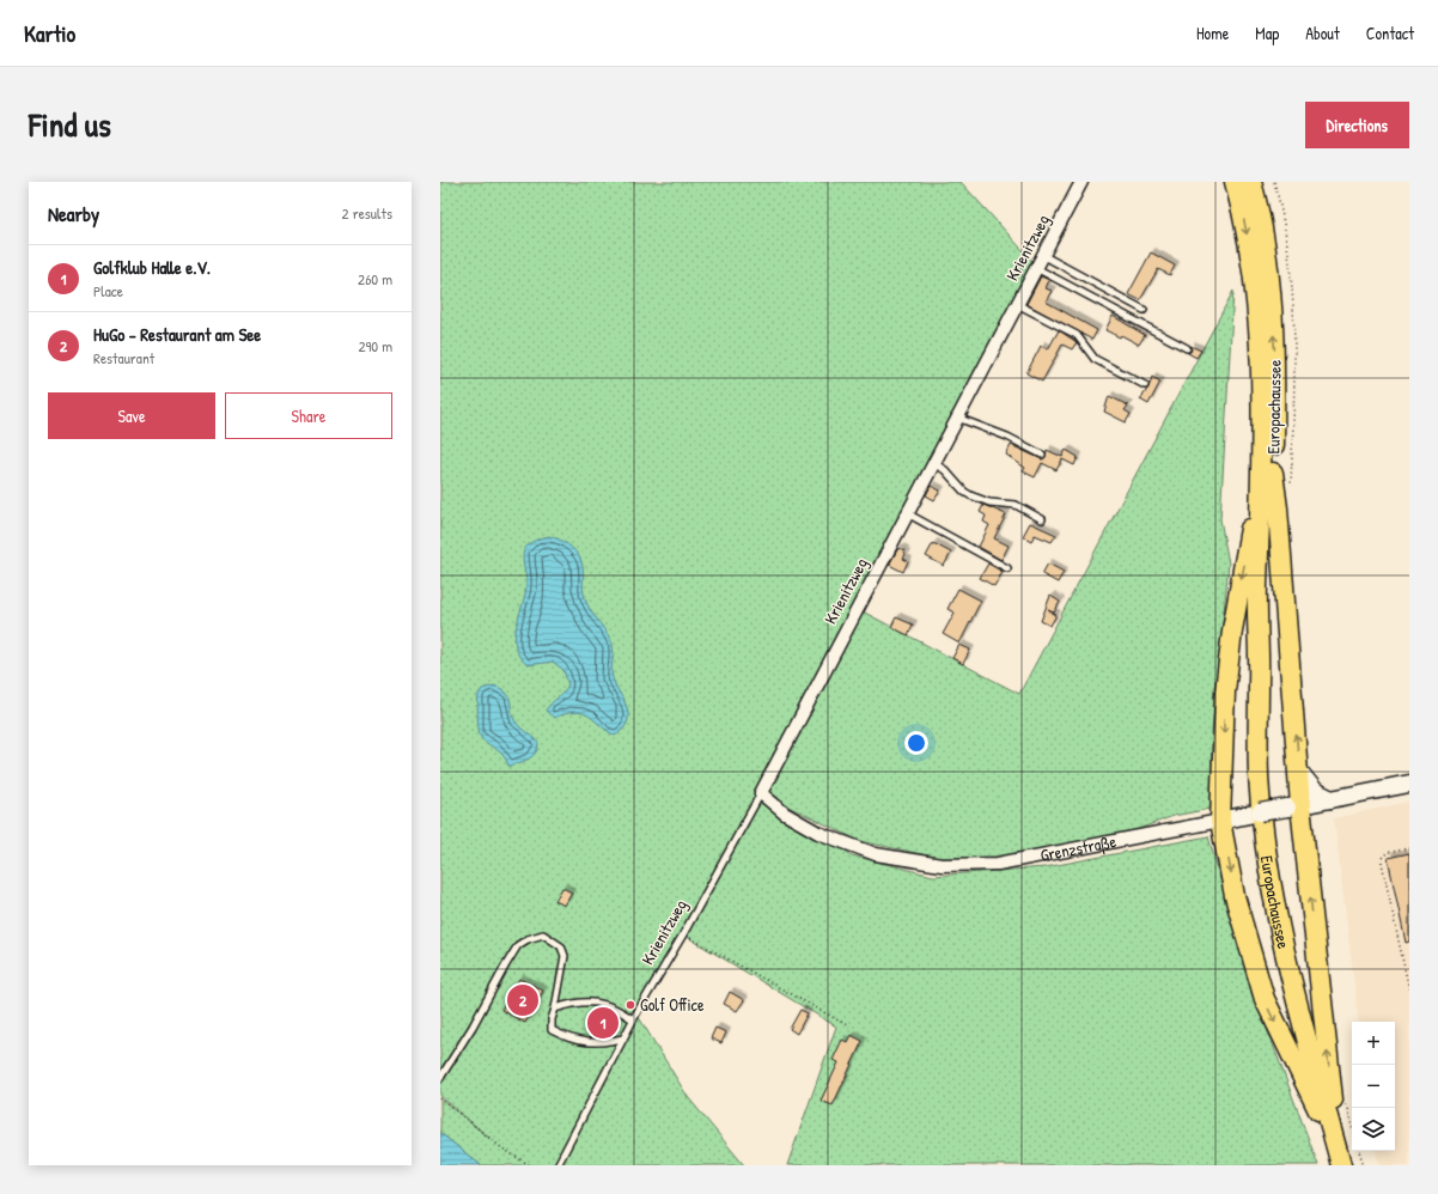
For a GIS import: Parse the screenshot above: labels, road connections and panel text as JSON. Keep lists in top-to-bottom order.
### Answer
{
  "streets": {
    "main road": ["Europachaussee"],
    "street": ["Krienitzweg", "Grenzstraße"]
  },
  "crossings": [
    ["Krienitzweg", "Grenzstraße"]
  ],
  "places": ["Golf Office"],
  "page": {
    "header": "Kartio",
    "nav": [
      "Home",
      "Map",
      "About",
      "Contact"
    ],
    "title": "Find us",
    "buttons": [
      "Directions",
      ["Save", "Share"]
    ],
    "heading": ["Nearby", "2 results"],
    "list": [
      {
        "mark": "1",
        "name": "Golfklub Halle e.V.",
        "note": "Place",
        "value": "260 m"
      },
      {
        "mark": "2",
        "name": "HuGo - Restaurant am See",
        "note": "Restaurant",
        "value": "290 m"
      }
    ],
    "pins": ["2", "1"],
    "map_buttons": ["+", "−"]
  }
}
